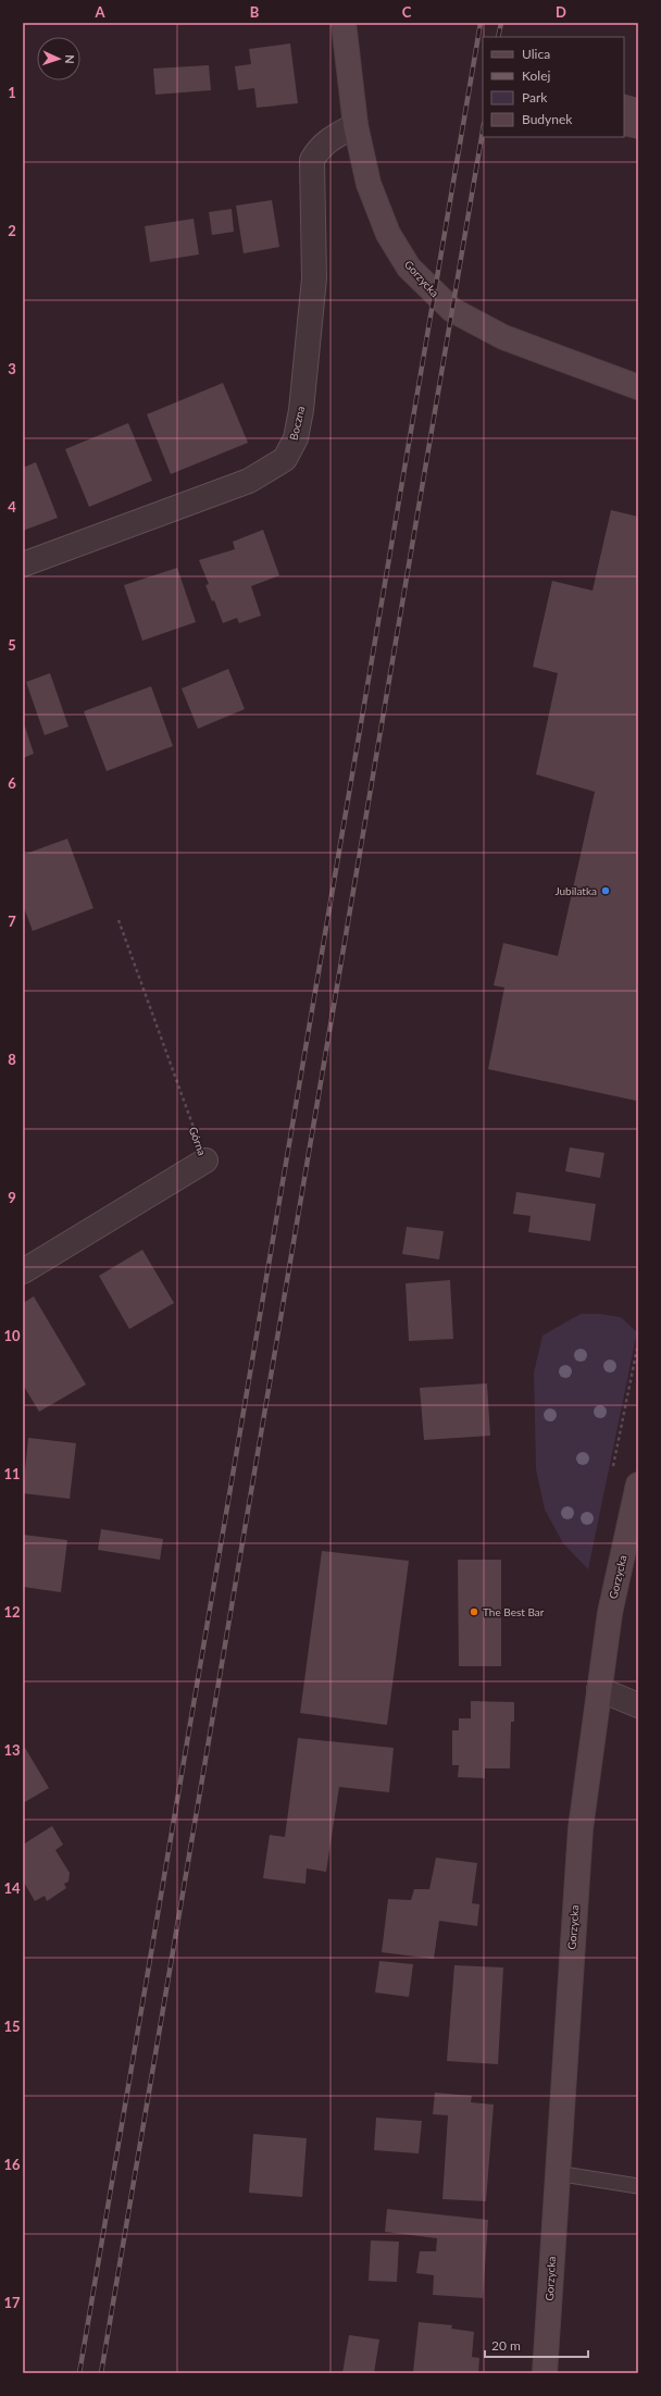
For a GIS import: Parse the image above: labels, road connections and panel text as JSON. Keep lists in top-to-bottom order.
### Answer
{
  "streets": {
    "street": ["Gorzycka", "Boczna", "Górna"]
  },
  "crossings": [
    ["Gorzycka", "Boczna"]
  ],
  "places": ["Jubilatka", "The Best Bar"],
  "legend": [
    "Ulica",
    "Kolej",
    "Park",
    "Budynek"
  ],
  "scale_bar": "20 m",
  "north": "right",
  "grid": {
    "columns": [
      "A",
      "B",
      "C",
      "D"
    ],
    "rows": [
      "1",
      "2",
      "3",
      "4",
      "5",
      "6",
      "7",
      "8",
      "9",
      "10",
      "11",
      "12",
      "13",
      "14",
      "15",
      "16",
      "17"
    ]
  }
}
